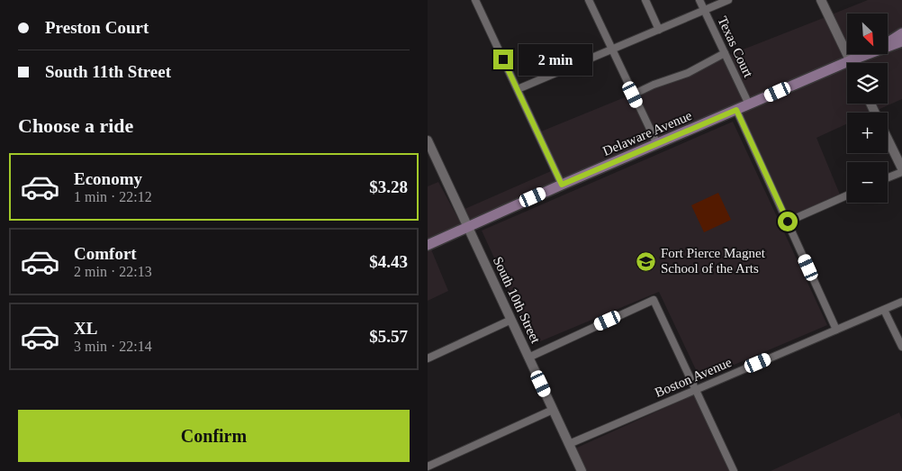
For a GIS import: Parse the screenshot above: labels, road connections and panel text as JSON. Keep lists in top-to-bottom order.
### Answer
{
  "streets": {
    "main road": ["Delaware Avenue"],
    "street": ["Texas Court", "South 10th Street", "Boston Avenue"]
  },
  "crossings": [
    ["Texas Court", "Delaware Avenue"],
    ["Delaware Avenue", "South 10th Street"],
    ["South 10th Street", "Boston Avenue"]
  ],
  "places": {
    "school or university": ["Fort Pierce Magnet School of the Arts"]
  },
  "north": "bottom right",
  "page": {
    "banner": ["Preston Court", "South 11th Street"],
    "map_buttons": ["+", "−"],
    "bubble": "2 min",
    "heading": "Choose a ride",
    "list": [
      {
        "name": "Economy",
        "note": "1 min · 22:12",
        "value": "$3.28"
      },
      {
        "name": "Comfort",
        "note": "2 min · 22:13",
        "value": "$4.43"
      },
      {
        "name": "XL",
        "note": "3 min · 22:14",
        "value": "$5.57"
      }
    ],
    "buttons": "Confirm"
  }
}
